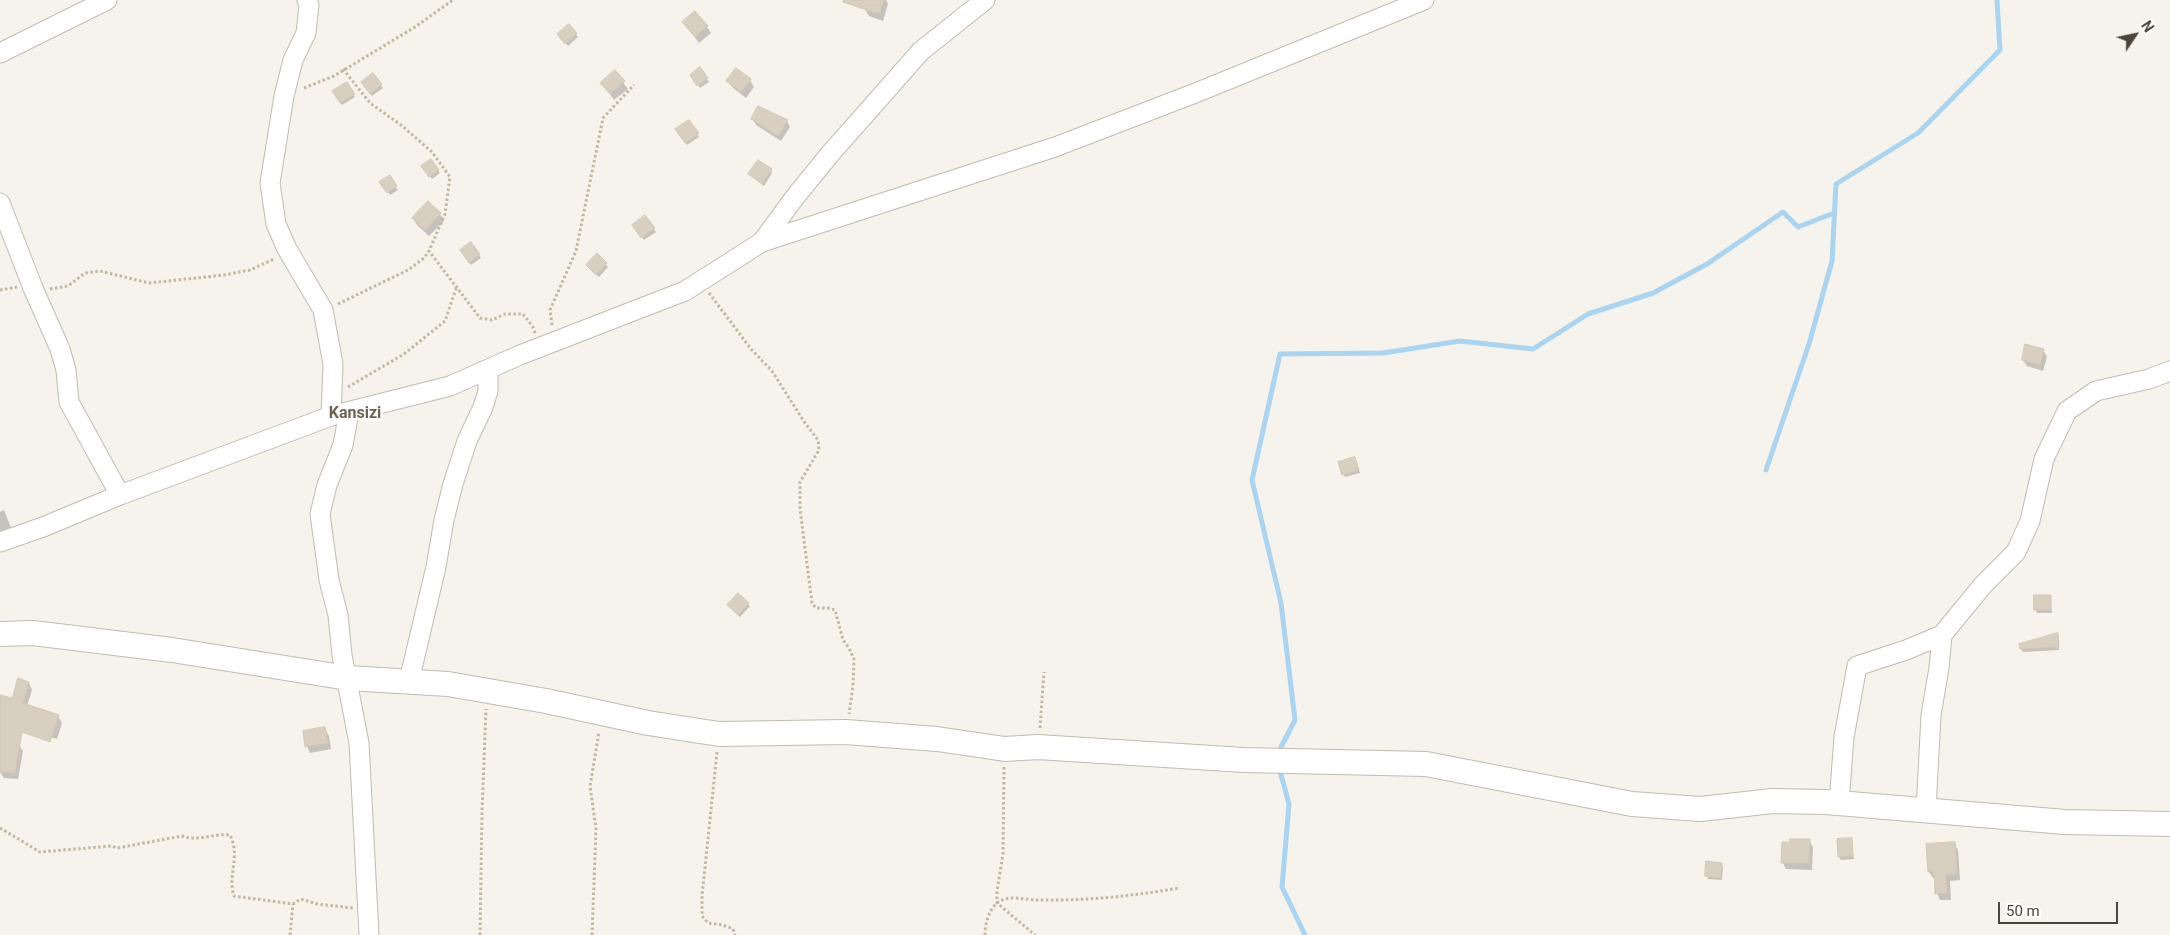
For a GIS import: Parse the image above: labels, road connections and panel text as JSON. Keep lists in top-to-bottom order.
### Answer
{
  "districts": ["Kansizi"],
  "scale_bar": "50 m",
  "north": "top right"
}
